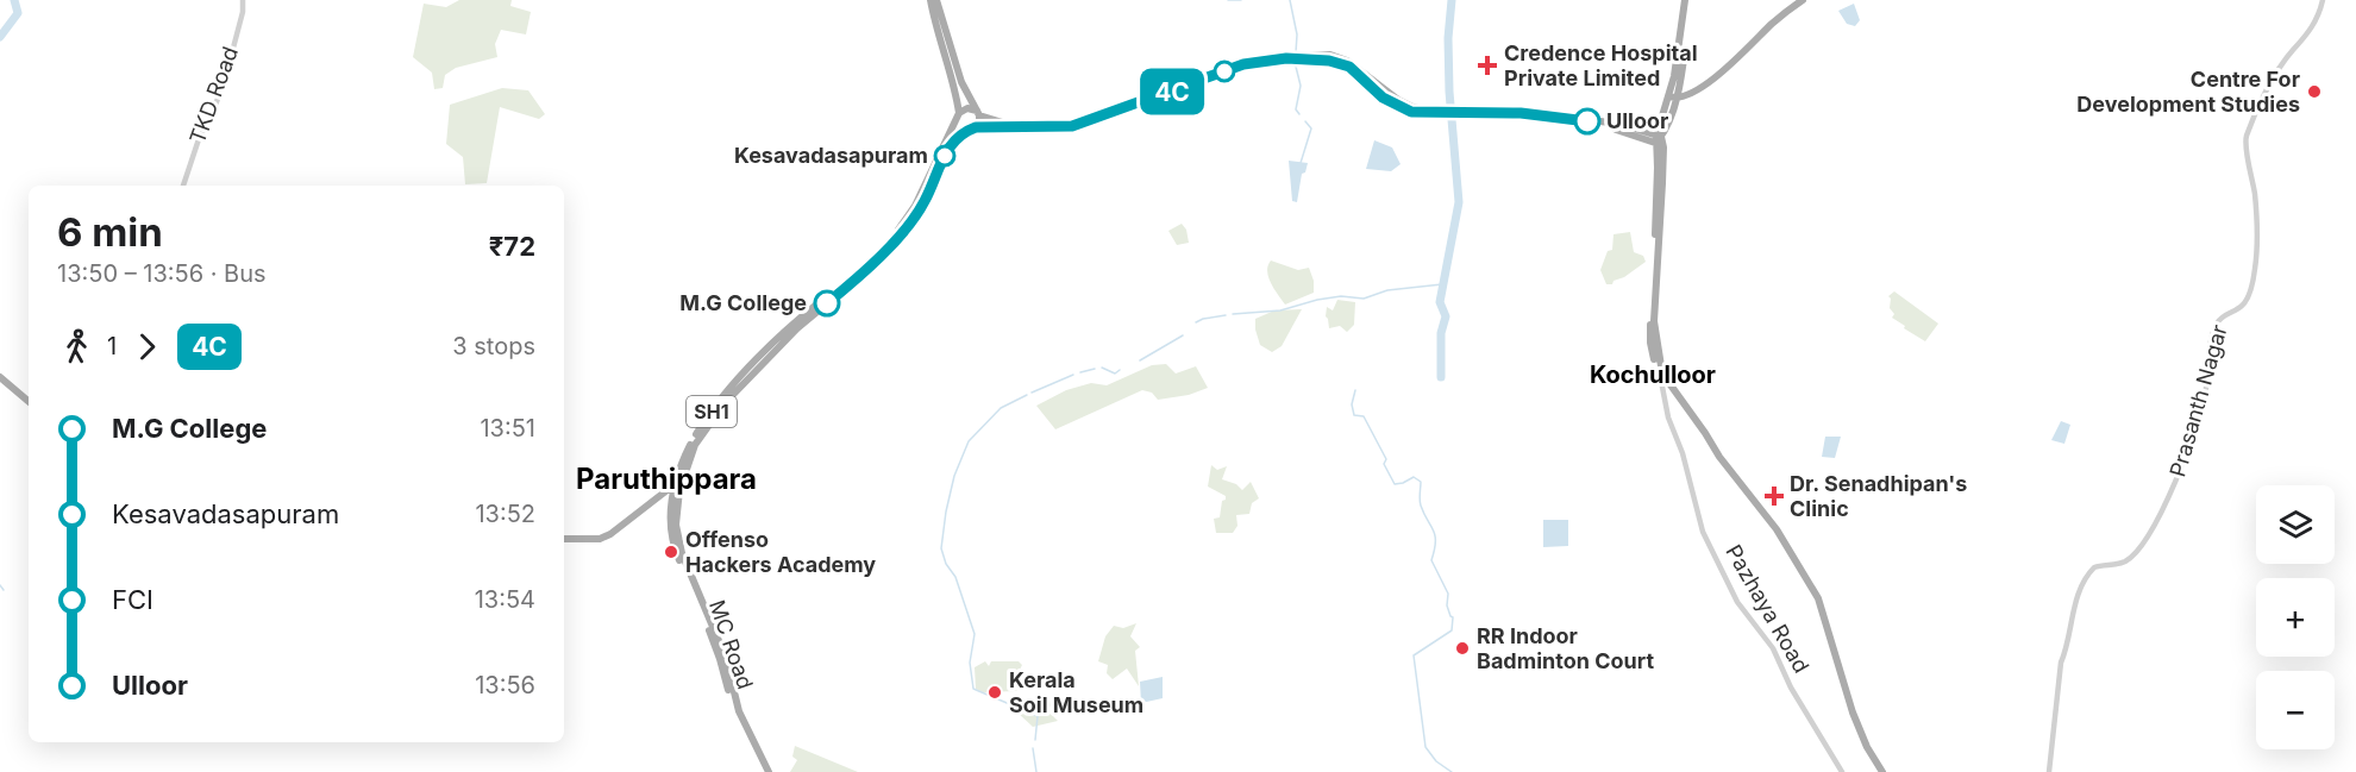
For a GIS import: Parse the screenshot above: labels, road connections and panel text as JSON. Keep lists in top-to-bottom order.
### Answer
{
  "streets": {
    "main road": ["SH1", "MC Road"],
    "street": ["TKD Road", "Prasanth Nagar", "Pazhaya Road"]
  },
  "districts": ["Kochulloor", "Paruthippara"],
  "places": {
    "health": ["Credence Hospital Private Limited", "Dr. Senadhipan's Clinic"],
    "other": [
      "Centre For Development Studies",
      "Ulloor",
      "Kesavadasapuram",
      "M.G College",
      "Offenso Hackers Academy",
      "RR Indoor Badminton Court",
      "Kerala Soil Museum"
    ]
  },
  "lines": ["bus line 4C"],
  "page": {
    "on_map": "4C",
    "heading": ["6 min", "13:50 – 13:56 · Bus", "₹72"],
    "legs": ["1", "4C", "3 stops"],
    "list": [
      {
        "name": "M.G College",
        "value": "13:51"
      },
      {
        "name": "Kesavadasapuram",
        "value": "13:52"
      },
      {
        "name": "FCI",
        "value": "13:54"
      },
      {
        "name": "Ulloor",
        "value": "13:56"
      }
    ],
    "map_buttons": ["+", "−"]
  }
}
